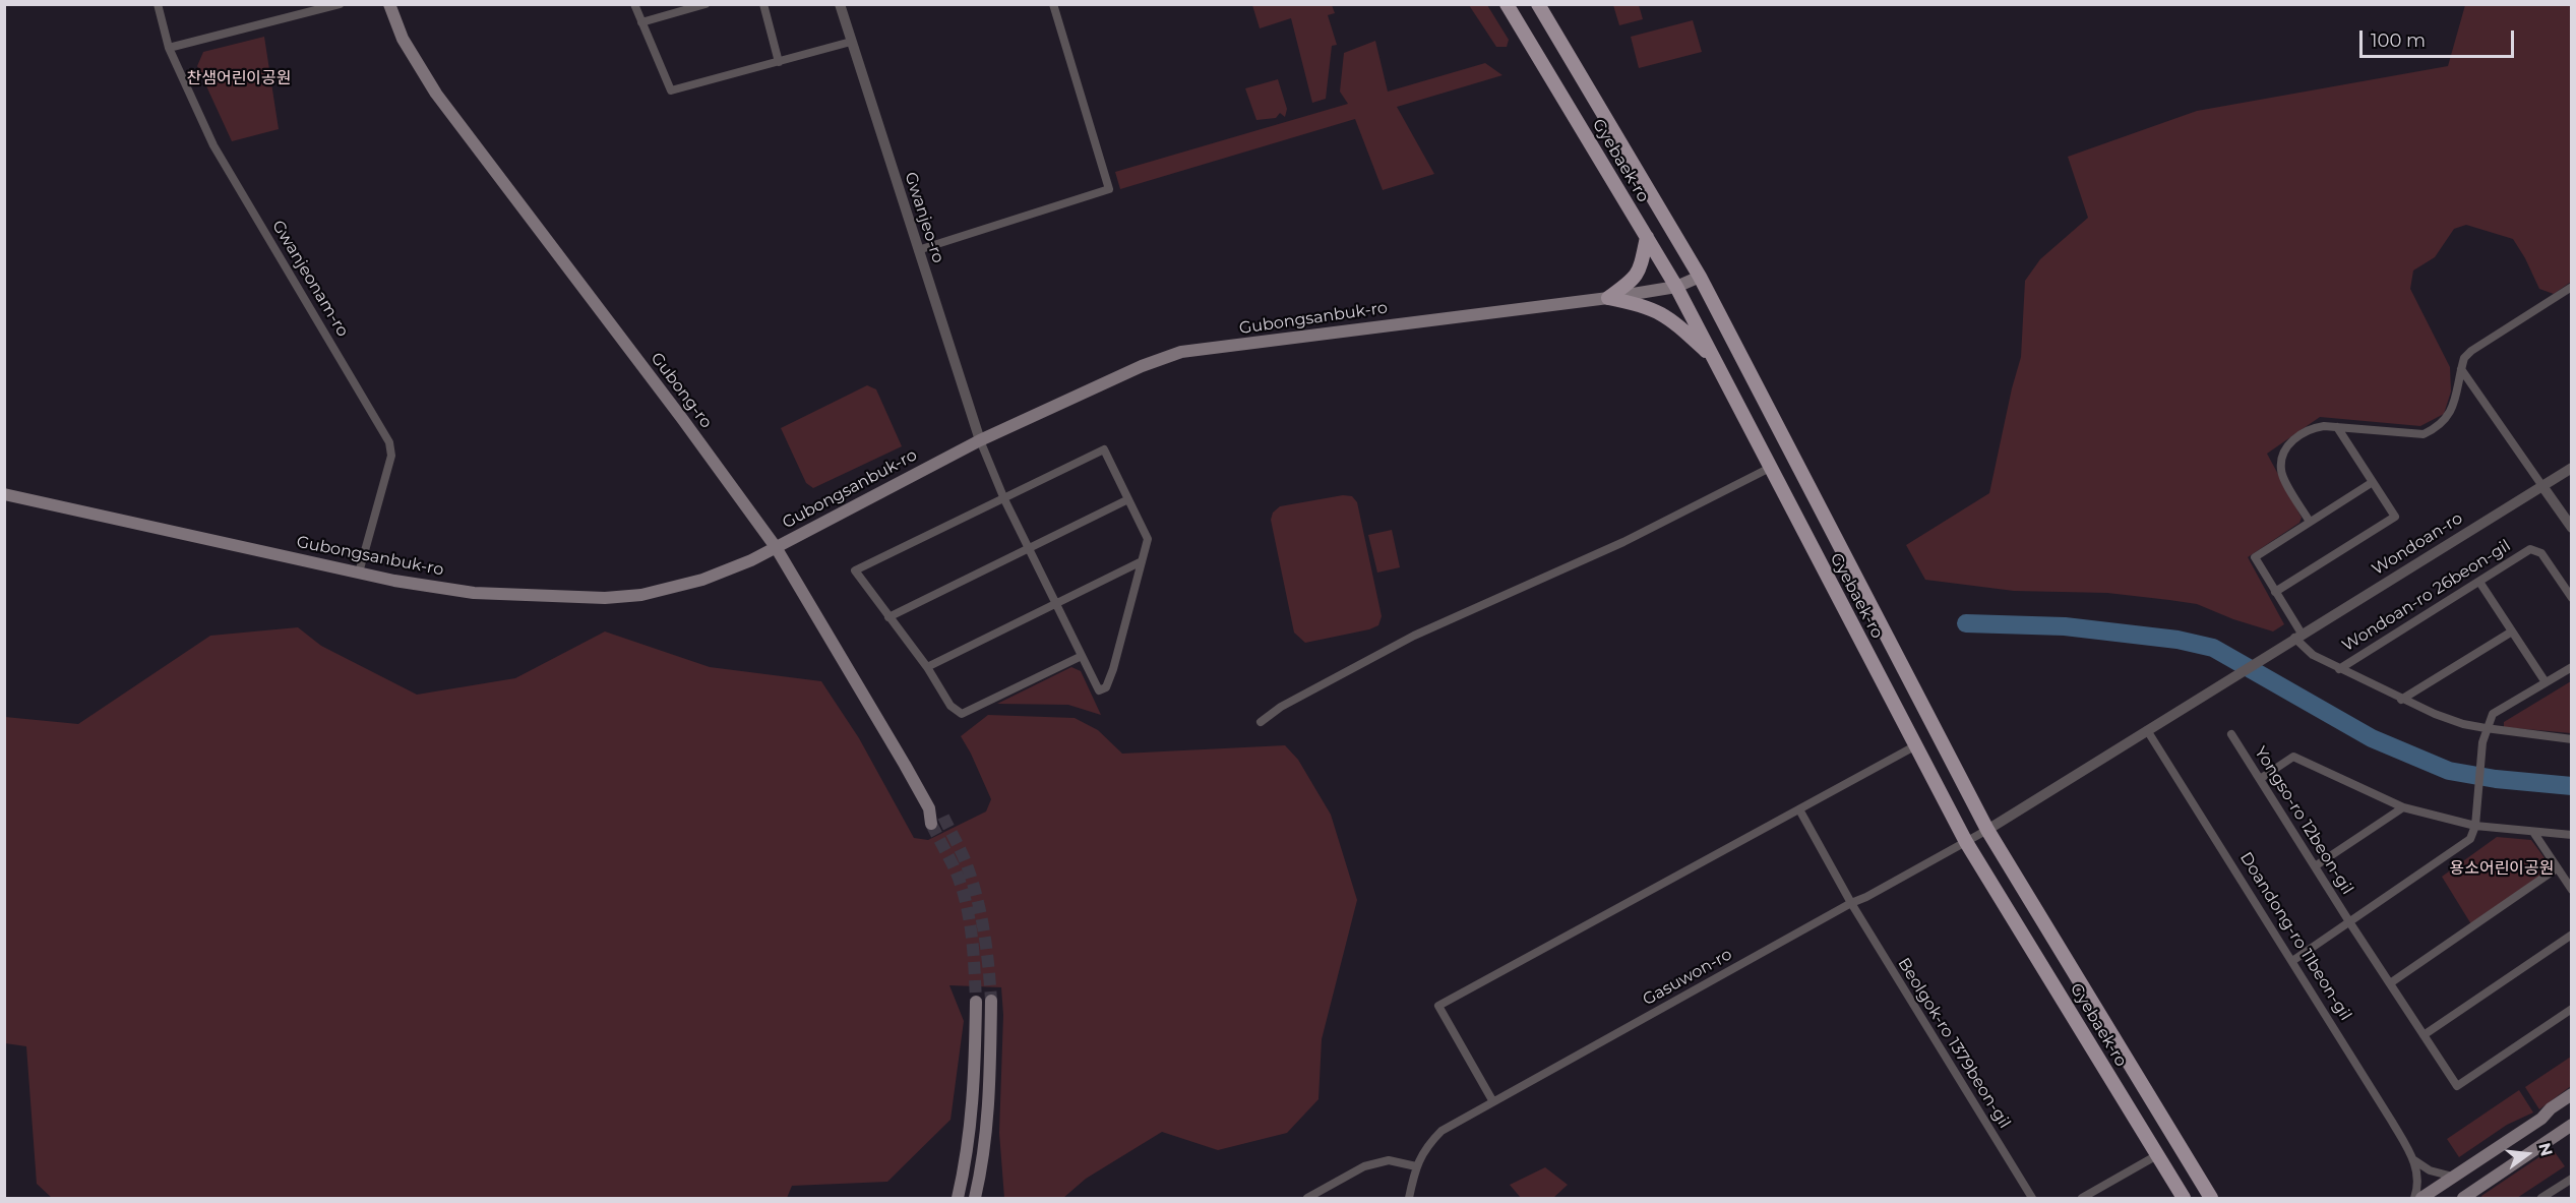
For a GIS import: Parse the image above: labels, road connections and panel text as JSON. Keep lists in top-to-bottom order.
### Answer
{
  "streets": {
    "main road": ["Gyebaek-ro", "Gubongsanbuk-ro", "Gubong-ro"],
    "street": [
      "Gwanjeo-ro",
      "Gwanjeonam-ro",
      "Wondoan-ro",
      "Wondoan-ro 26beon-gil",
      "Yongso-ro 12beon-gil",
      "Doandong-ro 11beon-gil",
      "Gasuwon-ro",
      "Beolgok-ro 1379beon-gil"
    ]
  },
  "crossings": [
    ["Gyebaek-ro", "Gubongsanbuk-ro"],
    ["Gyebaek-ro", "Gasuwon-ro"],
    ["Gwanjeo-ro", "Gubongsanbuk-ro"],
    ["Gwanjeonam-ro", "Gubongsanbuk-ro"],
    ["Gubongsanbuk-ro", "Gubong-ro"],
    ["Wondoan-ro", "Wondoan-ro 26beon-gil"],
    ["Wondoan-ro", "Doandong-ro 11beon-gil"],
    ["Yongso-ro 12beon-gil", "Doandong-ro 11beon-gil"],
    ["Gasuwon-ro", "Beolgok-ro 1379beon-gil"]
  ],
  "parks": ["찬샘어린이공원", "용소어린이공원"],
  "scale_bar": "100 m",
  "north": "right"
}
